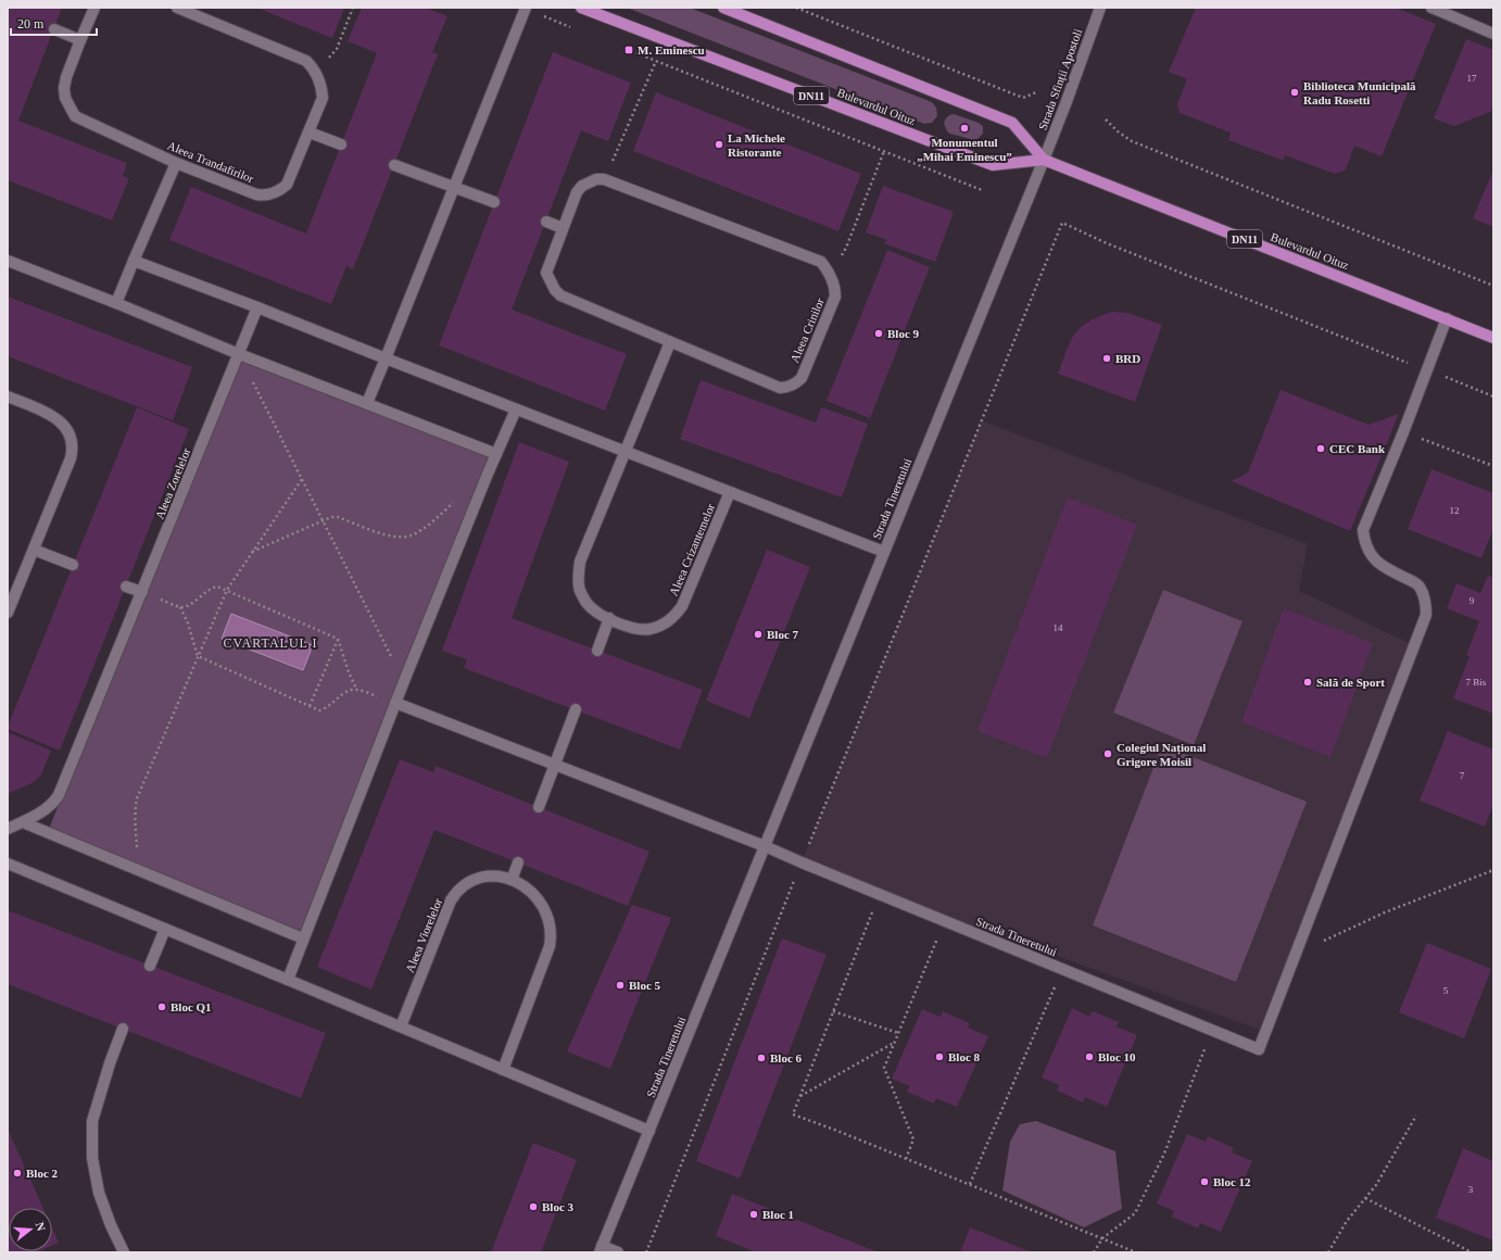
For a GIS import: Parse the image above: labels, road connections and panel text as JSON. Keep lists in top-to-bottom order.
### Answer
{
  "streets": {
    "main road": ["DN11", "Bulevardul Oituz"],
    "street": [
      "Strada Sfinții Apostoli",
      "Aleea Trandafirilor",
      "Aleea Crinilor",
      "Aleea Zorelelor",
      "Strada Tineretului",
      "Aleea Crizantemelor",
      "Aleea Viorelelor"
    ]
  },
  "crossings": [
    ["Strada Sfinții Apostoli", "Bulevardul Oituz"],
    ["Strada Sfinții Apostoli", "Strada Tineretului"],
    ["Bulevardul Oituz", "Strada Tineretului"],
    ["Aleea Crinilor", "Aleea Crizantemelor"]
  ],
  "districts": ["CVARTALUL I"],
  "places": {
    "transit": ["M. Eminescu"],
    "other": [
      "Biblioteca Municipală Radu Rosetti",
      "Monumentul „Mihai Eminescu”",
      "La Michele Ristorante",
      "Bloc 9",
      "BRD",
      "CEC Bank",
      "Bloc 7",
      "Sală de Sport",
      "Colegiul Național Grigore Moisil",
      "Bloc 5",
      "Bloc Q1",
      "Bloc 8",
      "Bloc 10",
      "Bloc 6",
      "Bloc 2",
      "Bloc 12",
      "Bloc 3",
      "Bloc 1"
    ]
  },
  "house_numbers": [
    "17",
    "12",
    "9",
    "14",
    "7 Bis",
    "7",
    "5",
    "3"
  ],
  "scale_bar": "20 m",
  "north": "right"
}
